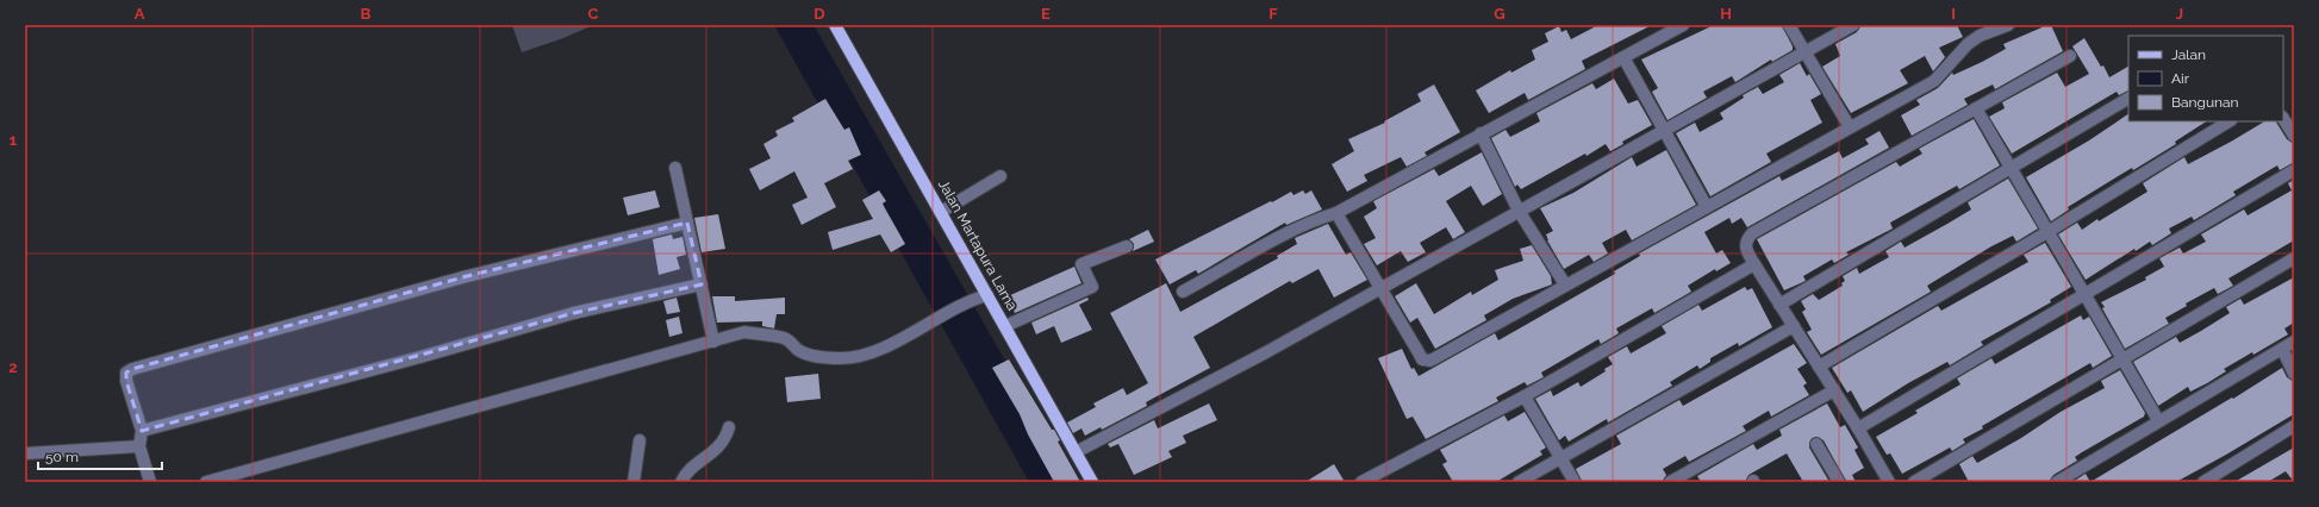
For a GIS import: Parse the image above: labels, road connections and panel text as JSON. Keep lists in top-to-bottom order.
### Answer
{
  "streets": {
    "main road": ["Jalan Martapura Lama"]
  },
  "legend": ["Jalan", "Air", "Bangunan"],
  "scale_bar": "50 m",
  "grid": {
    "columns": [
      "A",
      "B",
      "C",
      "D",
      "E",
      "F",
      "G",
      "H",
      "I",
      "J"
    ],
    "rows": ["1", "2"]
  }
}
